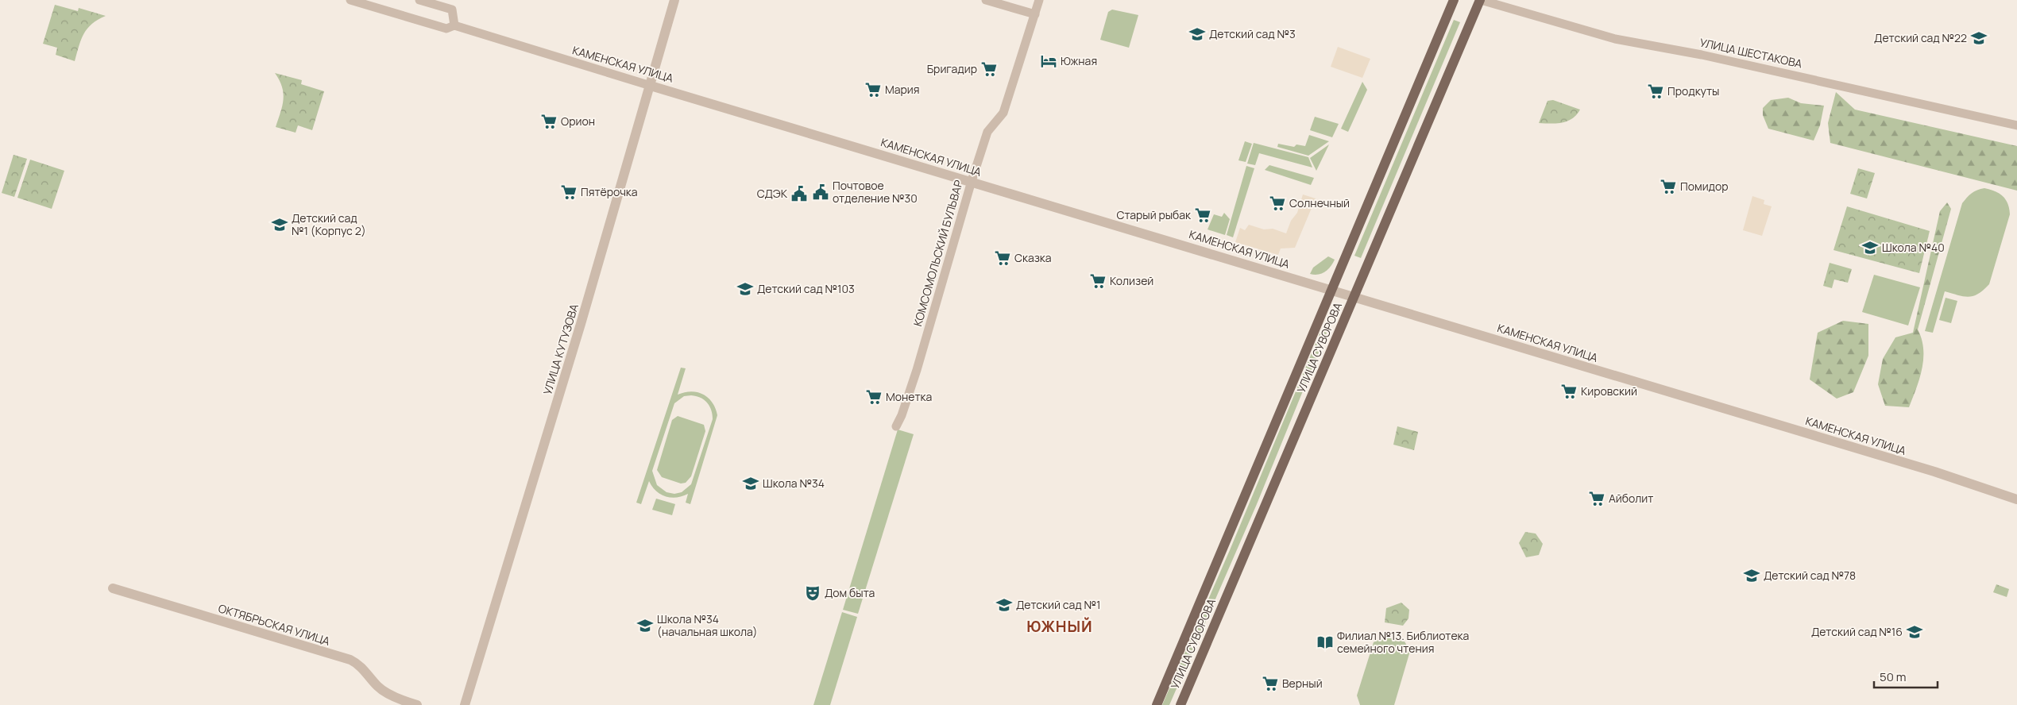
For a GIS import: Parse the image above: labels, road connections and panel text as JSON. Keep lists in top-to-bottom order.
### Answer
{
  "streets": {
    "main road": ["УЛИЦА СУВОРОВА"],
    "street": [
      "УЛИЦА ШЕСТАКОВА",
      "КАМЕНСКАЯ УЛИЦА",
      "КОМСОМОЛЬСКИЙ БУЛЬВАР",
      "УЛИЦА КУТУЗОВА",
      "ОКТЯБРЬСКАЯ УЛИЦА"
    ]
  },
  "crossings": [
    ["УЛИЦА ШЕСТАКОВА", "УЛИЦА СУВОРОВА"],
    ["КАМЕНСКАЯ УЛИЦА", "КОМСОМОЛЬСКИЙ БУЛЬВАР"],
    ["КАМЕНСКАЯ УЛИЦА", "УЛИЦА СУВОРОВА"],
    ["КАМЕНСКАЯ УЛИЦА", "УЛИЦА КУТУЗОВА"]
  ],
  "districts": ["ЮЖНЫЙ"],
  "places": {
    "school or university": [
      "Детский сад №3",
      "Детский сад №22",
      "Детский сад №1 (Корпус 2)",
      "Школа №40",
      "Детский сад №103",
      "Школа №34",
      "Детский сад №78",
      "Детский сад №1",
      "Школа №34 (начальная школа)",
      "Детский сад №16"
    ],
    "hotel": ["Южная"],
    "supermarket": [
      "Бригадир",
      "Мария",
      "Продкуты",
      "Орион",
      "Помидор",
      "Пятёрочка",
      "Солнечный",
      "Старый рыбак",
      "Сказка",
      "Колизей",
      "Кировский",
      "Монетка",
      "Айболит",
      "Верный"
    ],
    "public building": ["Почтовое отделение №30", "СДЭК"],
    "theatre": ["Дом быта"],
    "library": ["Филиал №13. Библиотека семейного чтения"]
  },
  "scale_bar": "50 m"
}
